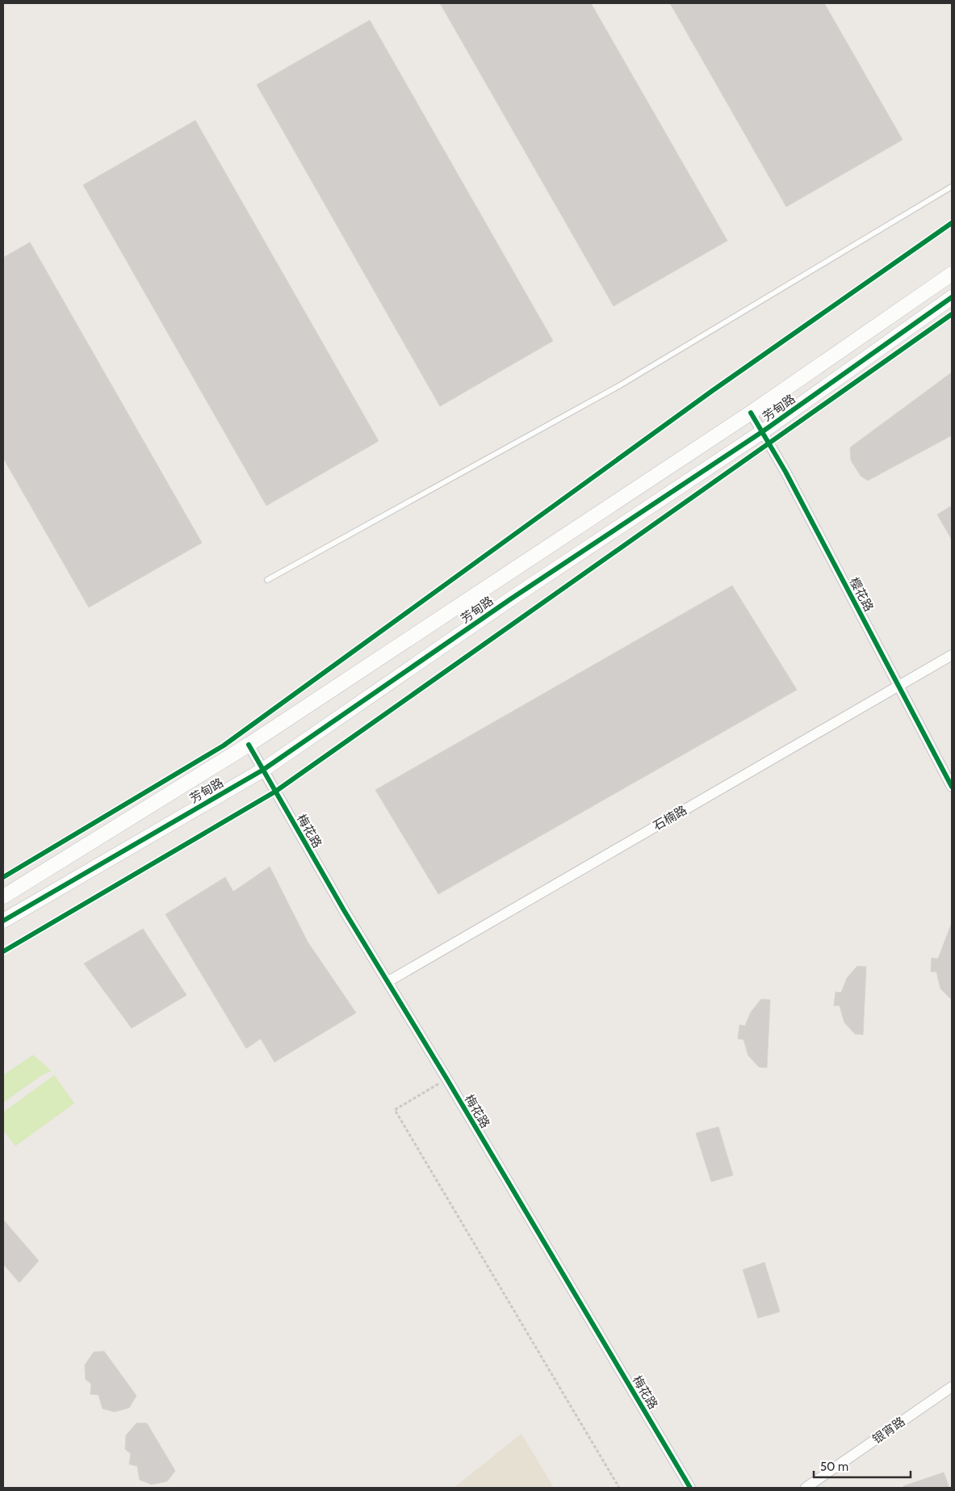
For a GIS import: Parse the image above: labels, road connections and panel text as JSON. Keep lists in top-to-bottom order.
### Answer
{
  "streets": {
    "main road": ["芳甸路"],
    "street": [
      "樱花路",
      "石楠路",
      "梅花路",
      "银宵路"
    ]
  },
  "crossings": [
    ["芳甸路", "樱花路"],
    ["芳甸路", "梅花路"],
    ["樱花路", "石楠路"],
    ["石楠路", "梅花路"]
  ],
  "scale_bar": "50 m"
}
